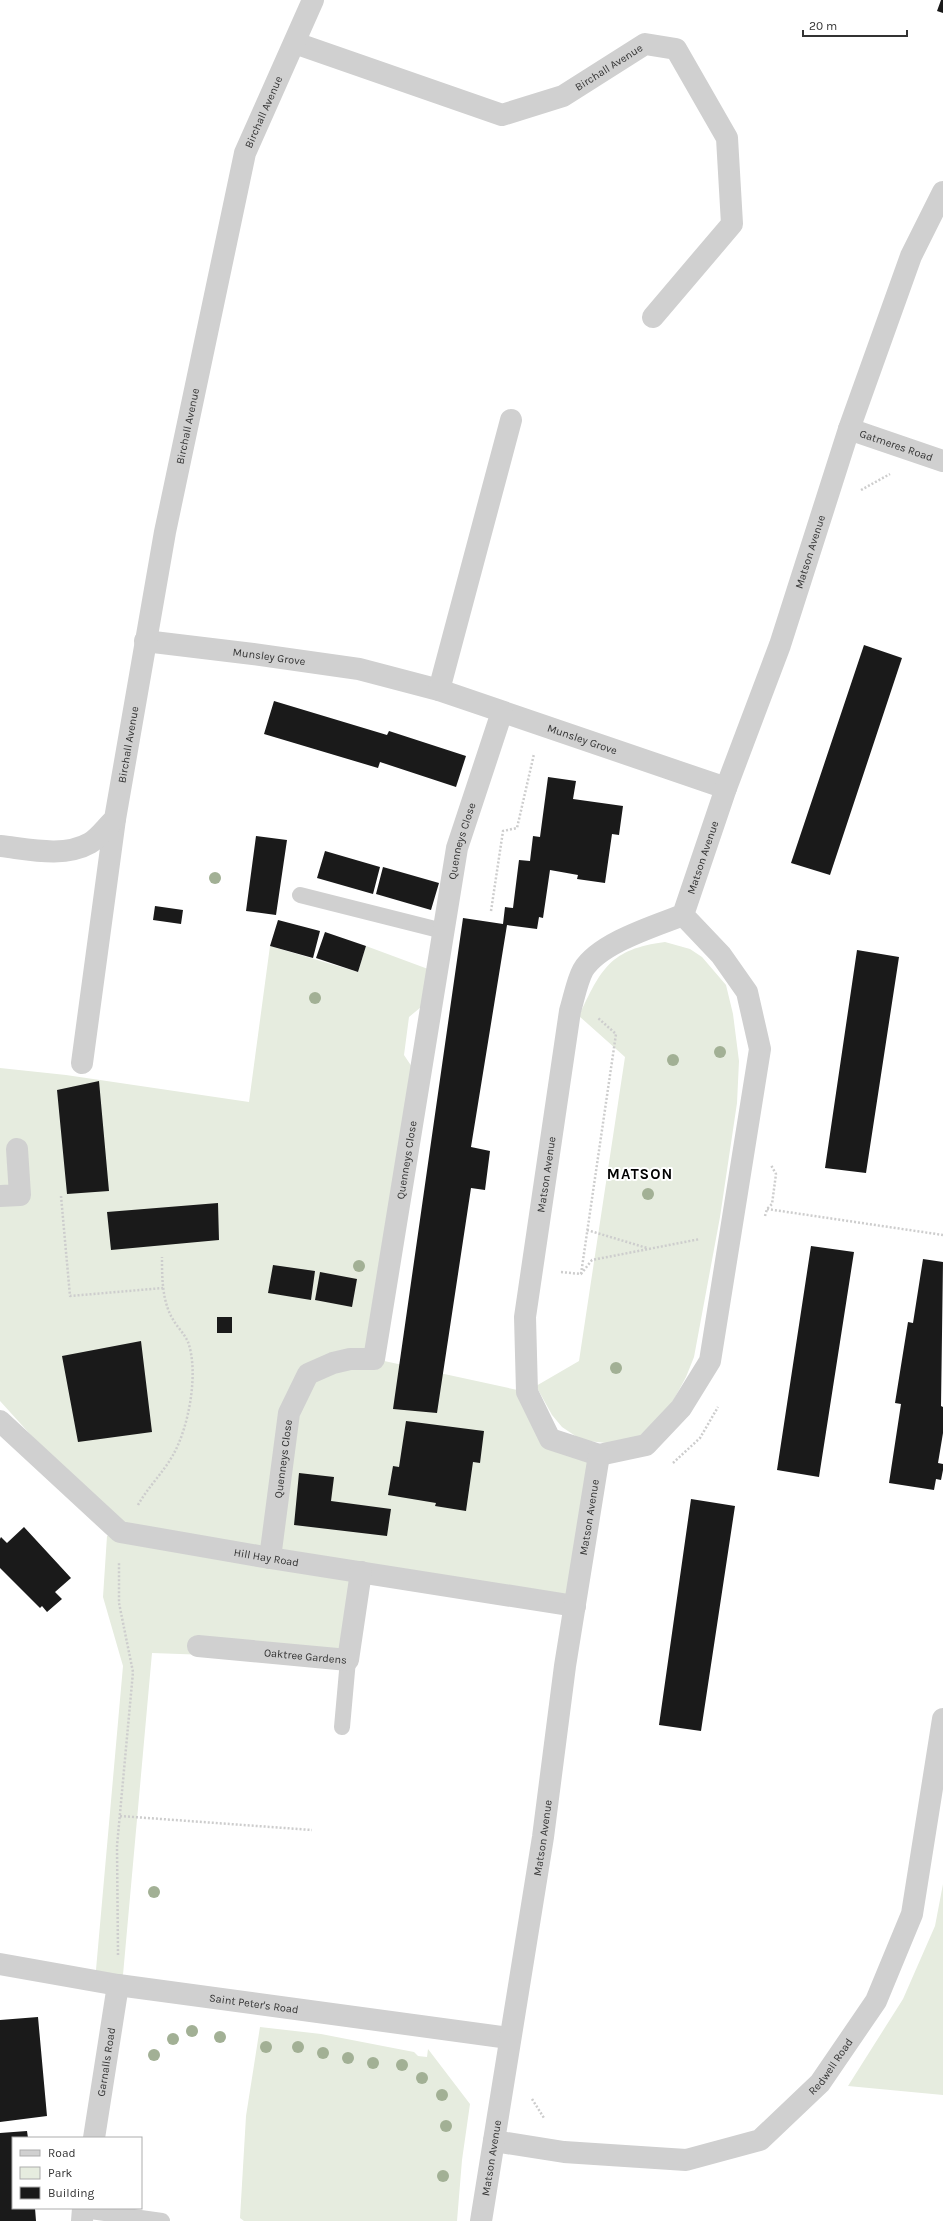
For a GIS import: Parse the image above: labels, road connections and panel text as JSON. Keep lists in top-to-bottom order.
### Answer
{
  "streets": {
    "street": [
      "Birchall Avenue",
      "Gatmeres Road",
      "Matson Avenue",
      "Munsley Grove",
      "Quenneys Close",
      "Hill Hay Road",
      "Oaktree Gardens",
      "Saint Peter's Road",
      "Garnalls Road",
      "Redwell Road"
    ]
  },
  "crossings": [
    ["Birchall Avenue", "Munsley Grove"],
    ["Gatmeres Road", "Matson Avenue"],
    ["Matson Avenue", "Munsley Grove"],
    ["Matson Avenue", "Hill Hay Road"],
    ["Matson Avenue", "Saint Peter's Road"],
    ["Matson Avenue", "Redwell Road"],
    ["Munsley Grove", "Quenneys Close"],
    ["Quenneys Close", "Hill Hay Road"],
    ["Hill Hay Road", "Oaktree Gardens"],
    ["Saint Peter's Road", "Garnalls Road"]
  ],
  "districts": ["MATSON"],
  "legend": ["Road", "Park", "Building"],
  "scale_bar": "20 m"
}
